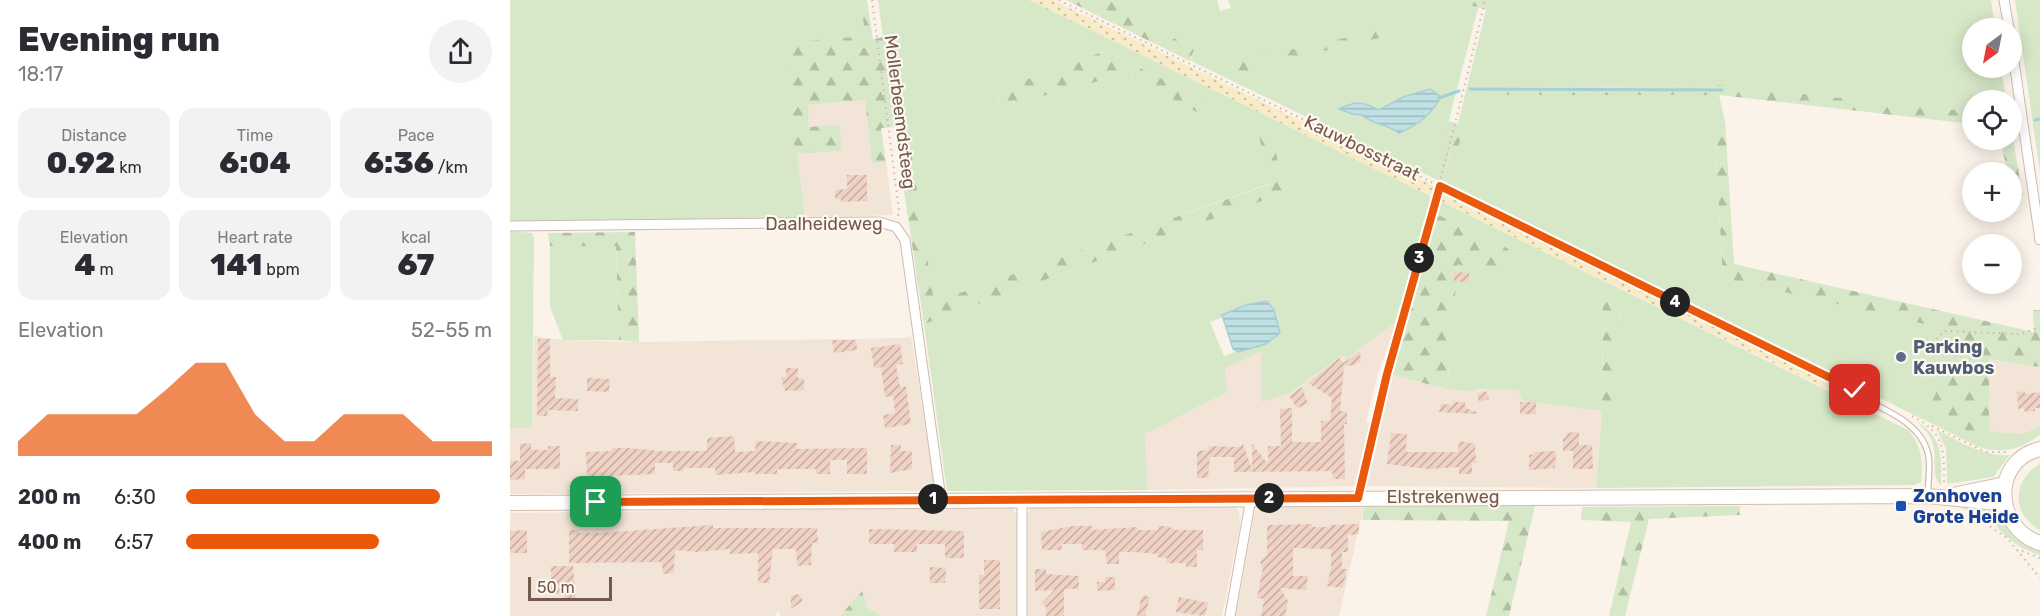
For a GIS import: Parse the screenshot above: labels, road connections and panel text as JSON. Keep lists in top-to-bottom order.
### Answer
{
  "streets": {
    "street": ["Daalheideweg", "Elstrekenweg"],
    "path": ["Mollerbeemdsteeg", "Kauwbosstraat"]
  },
  "crossings": [
    ["Mollerbeemdsteeg", "Daalheideweg"],
    ["Daalheideweg", "Elstrekenweg"]
  ],
  "places": {
    "other": ["Parking Kauwbos"],
    "transit": ["Zonhoven Grote Heide"]
  },
  "scale_bar": "50 m",
  "north": "bottom left",
  "page": {
    "heading": ["Evening run", "18:17"],
    "map_buttons": ["+", "−"],
    "stats": [
      ["Distance", "0.92 km"],
      ["Time", "6:04"],
      ["Pace", "6:36 /km"],
      ["Elevation", "4 m"],
      ["Heart rate", "141 bpm"],
      ["kcal", "67"]
    ],
    "pins": [
      "3",
      "4",
      "2",
      "1"
    ],
    "chart": ["Elevation", "52–55 m"],
    "list": [
      {
        "name": "200 m",
        "note": "6:30"
      },
      {
        "name": "400 m",
        "note": "6:57"
      }
    ],
    "scale": "50 m"
  }
}
